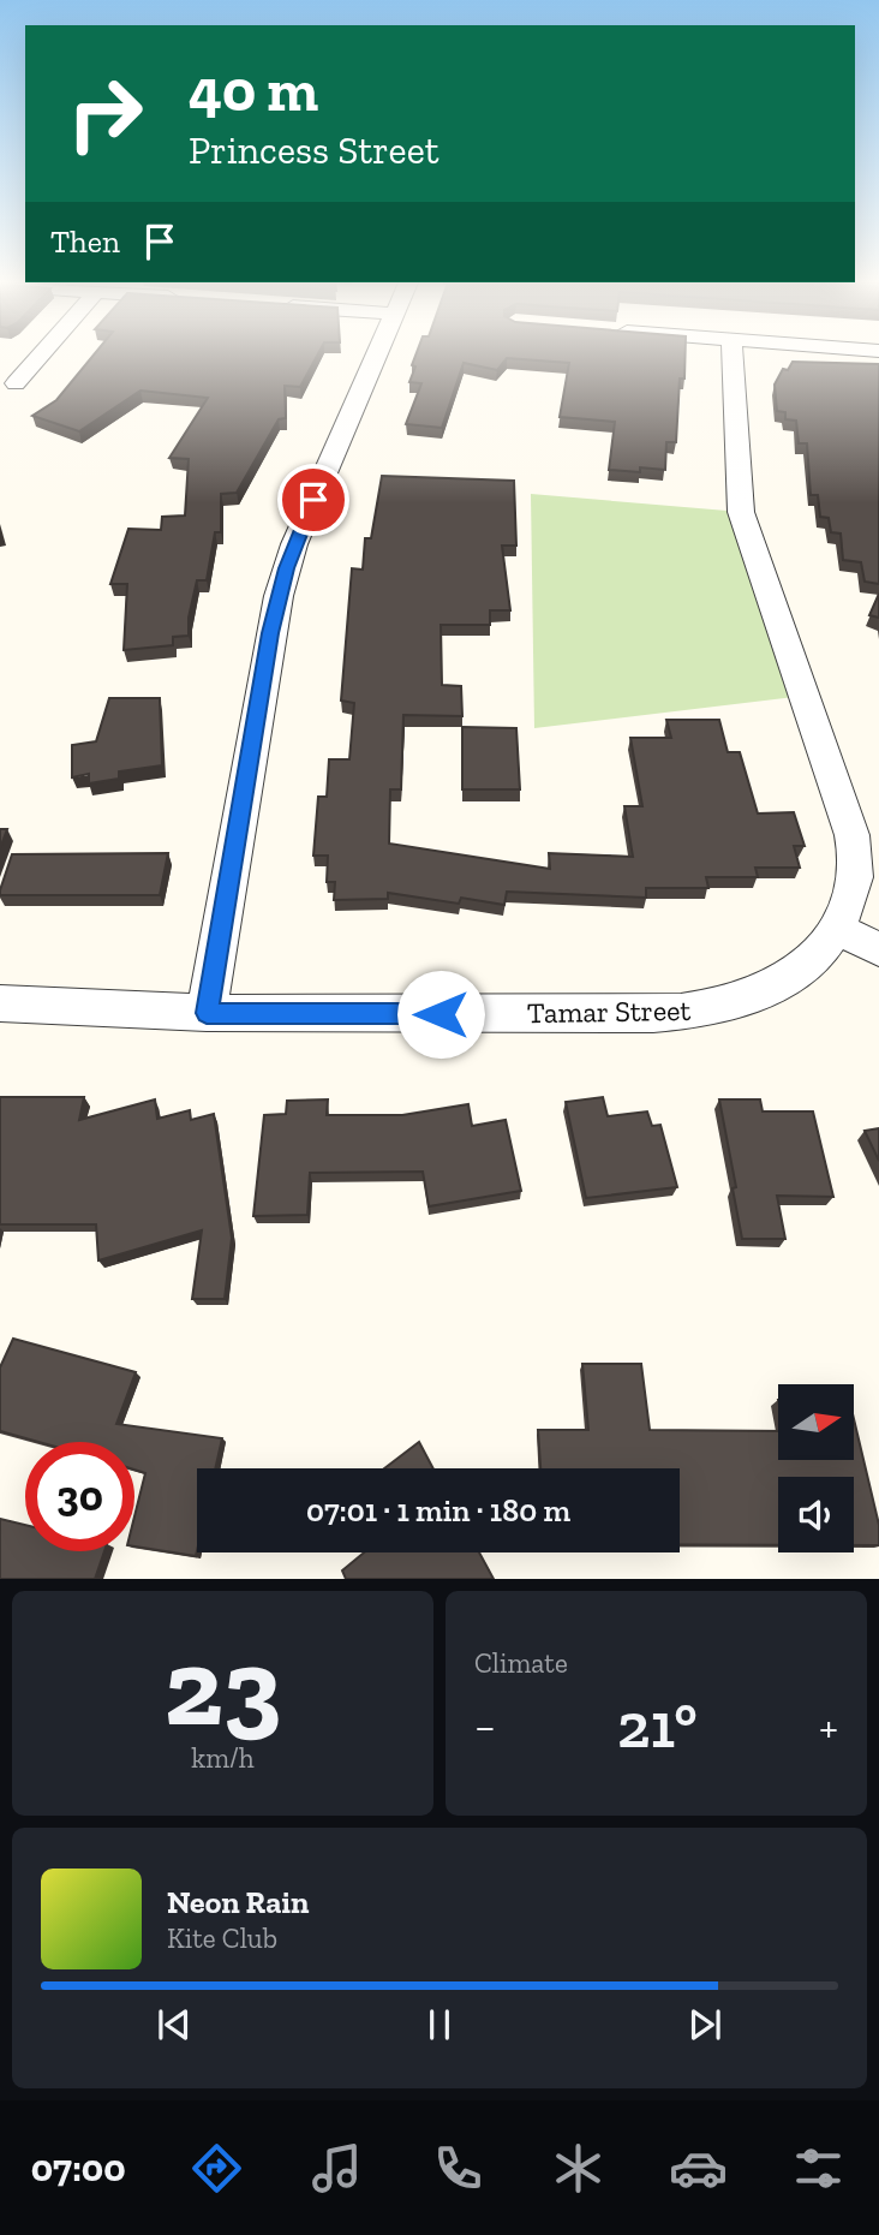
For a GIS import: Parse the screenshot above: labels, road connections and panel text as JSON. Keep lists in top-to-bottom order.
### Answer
{
  "streets": {
    "street": ["Tamar Street"]
  },
  "north": "right",
  "page": {
    "turn": ["40 m", "Princess Street"],
    "then": "Then",
    "limit": "30",
    "trip": "07:01 · 1 min · 180 m",
    "tile": [
      ["23", "km/h"],
      "Climate"
    ],
    "heat": ["−", "21°", "+"],
    "song": ["Neon Rain", "Kite Club"],
    "tabs": "07:00"
  }
}
